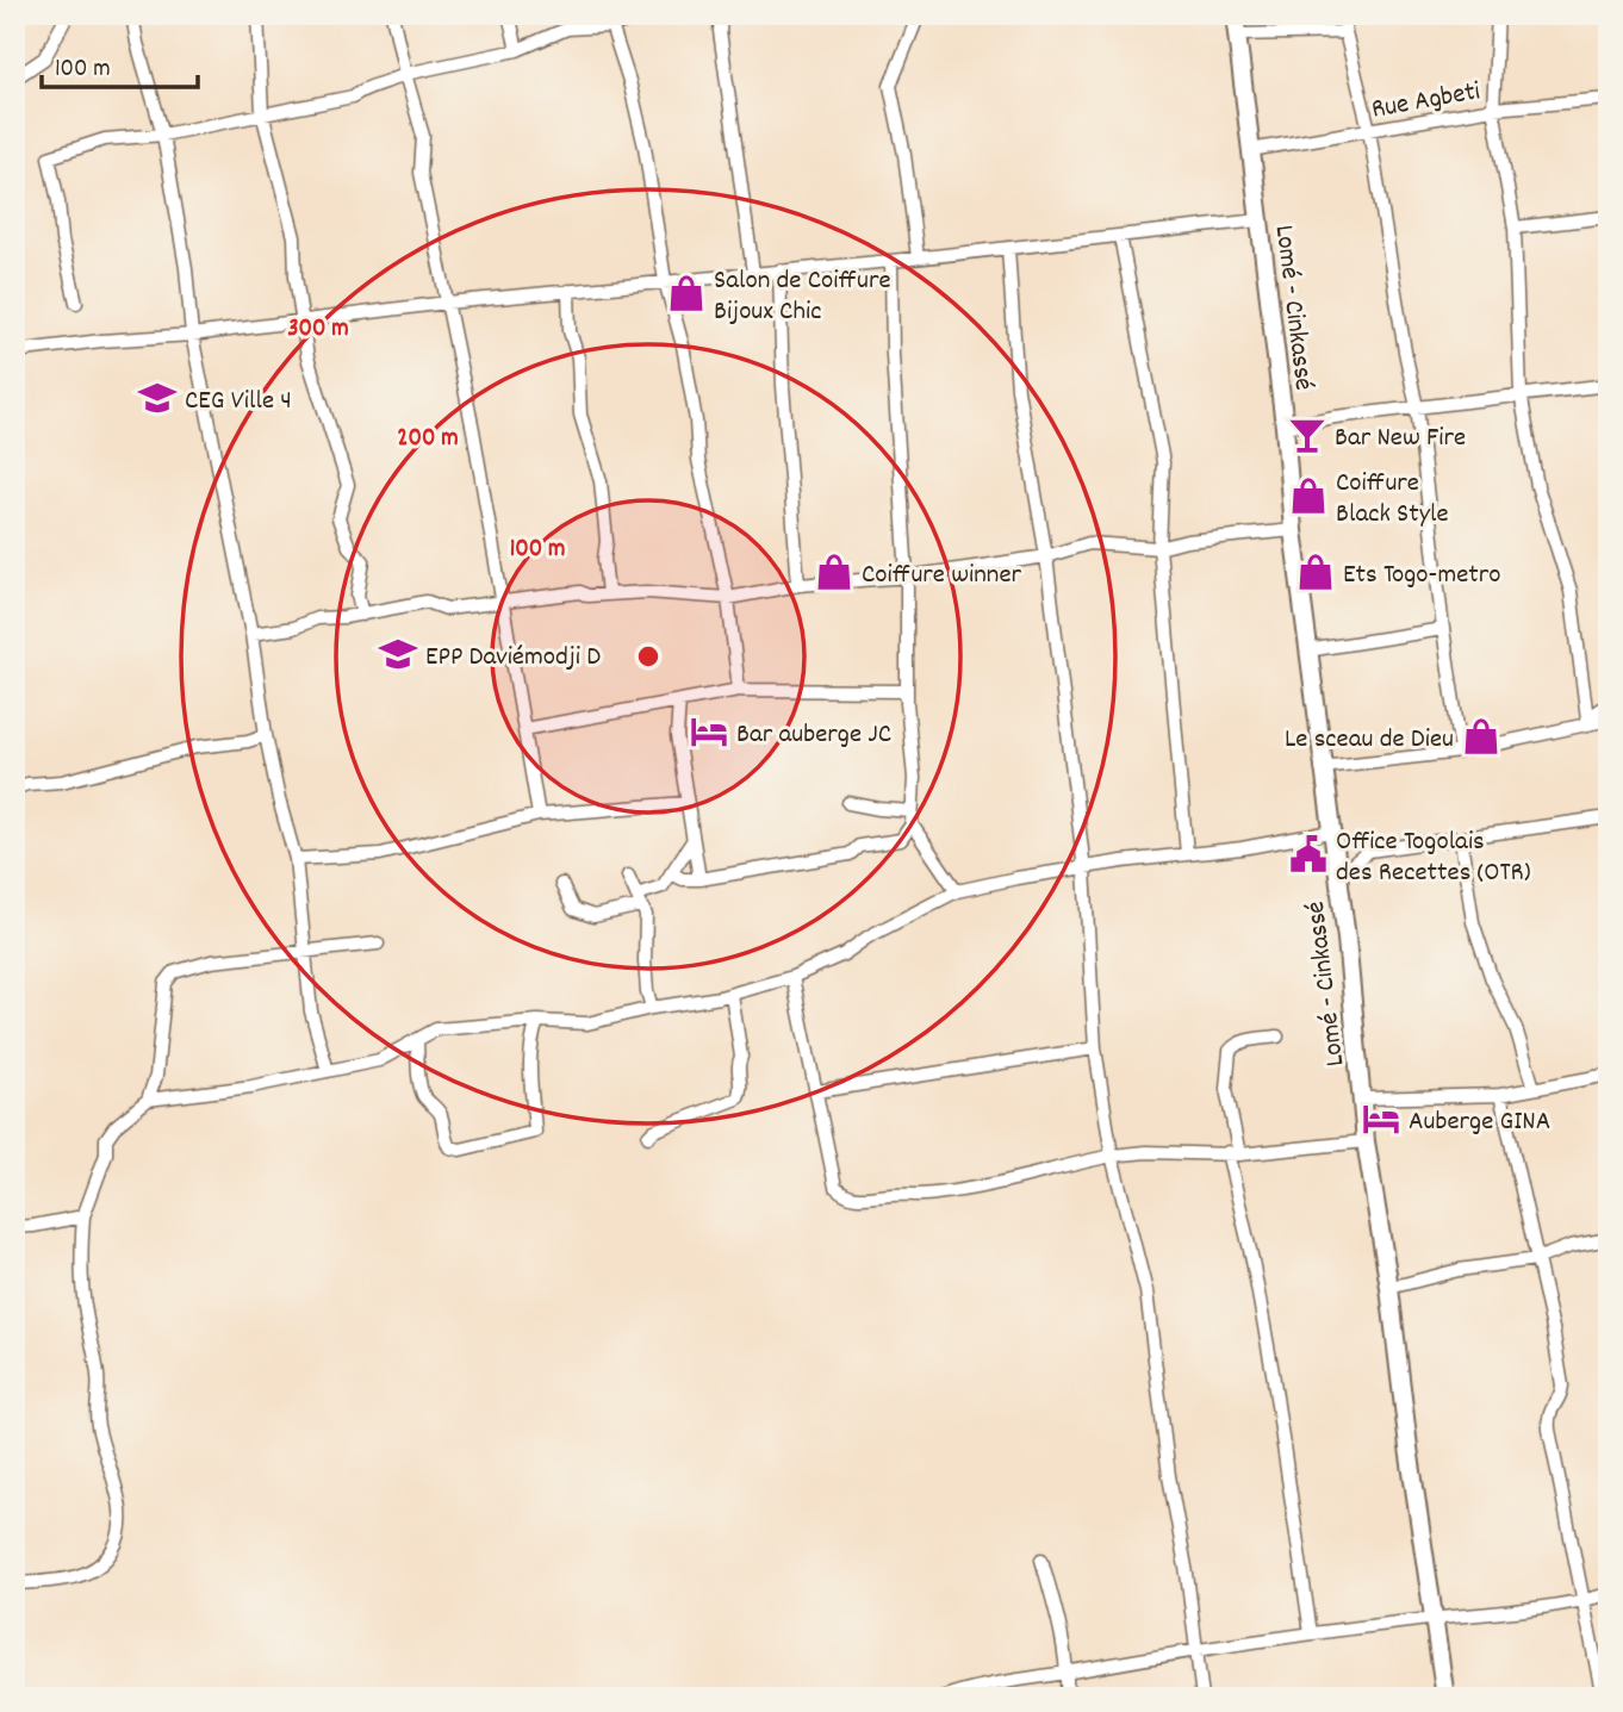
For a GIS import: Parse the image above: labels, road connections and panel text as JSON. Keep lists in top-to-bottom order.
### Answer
{
  "streets": {
    "highway": ["Lomé - Cinkassé"],
    "street": ["Rue Agbeti"]
  },
  "crossings": [
    ["Rue Agbeti", "Lomé - Cinkassé"]
  ],
  "places": {
    "shop": [
      "Salon de Coiffure Bijoux Chic",
      "Coiffure Black Style",
      "Coiffure winner",
      "Ets Togo-metro",
      "Le sceau de Dieu"
    ],
    "school or university": ["CEG Ville 4", "EPP Daviémodji D"],
    "bar": ["Bar New Fire"],
    "hotel": ["Bar auberge JC", "Auberge GINA"],
    "public building": ["Office Togolais des Recettes (OTR)"]
  },
  "scale_bar": "100 m",
  "rings": ["300 m", "200 m", "100 m"]
}
